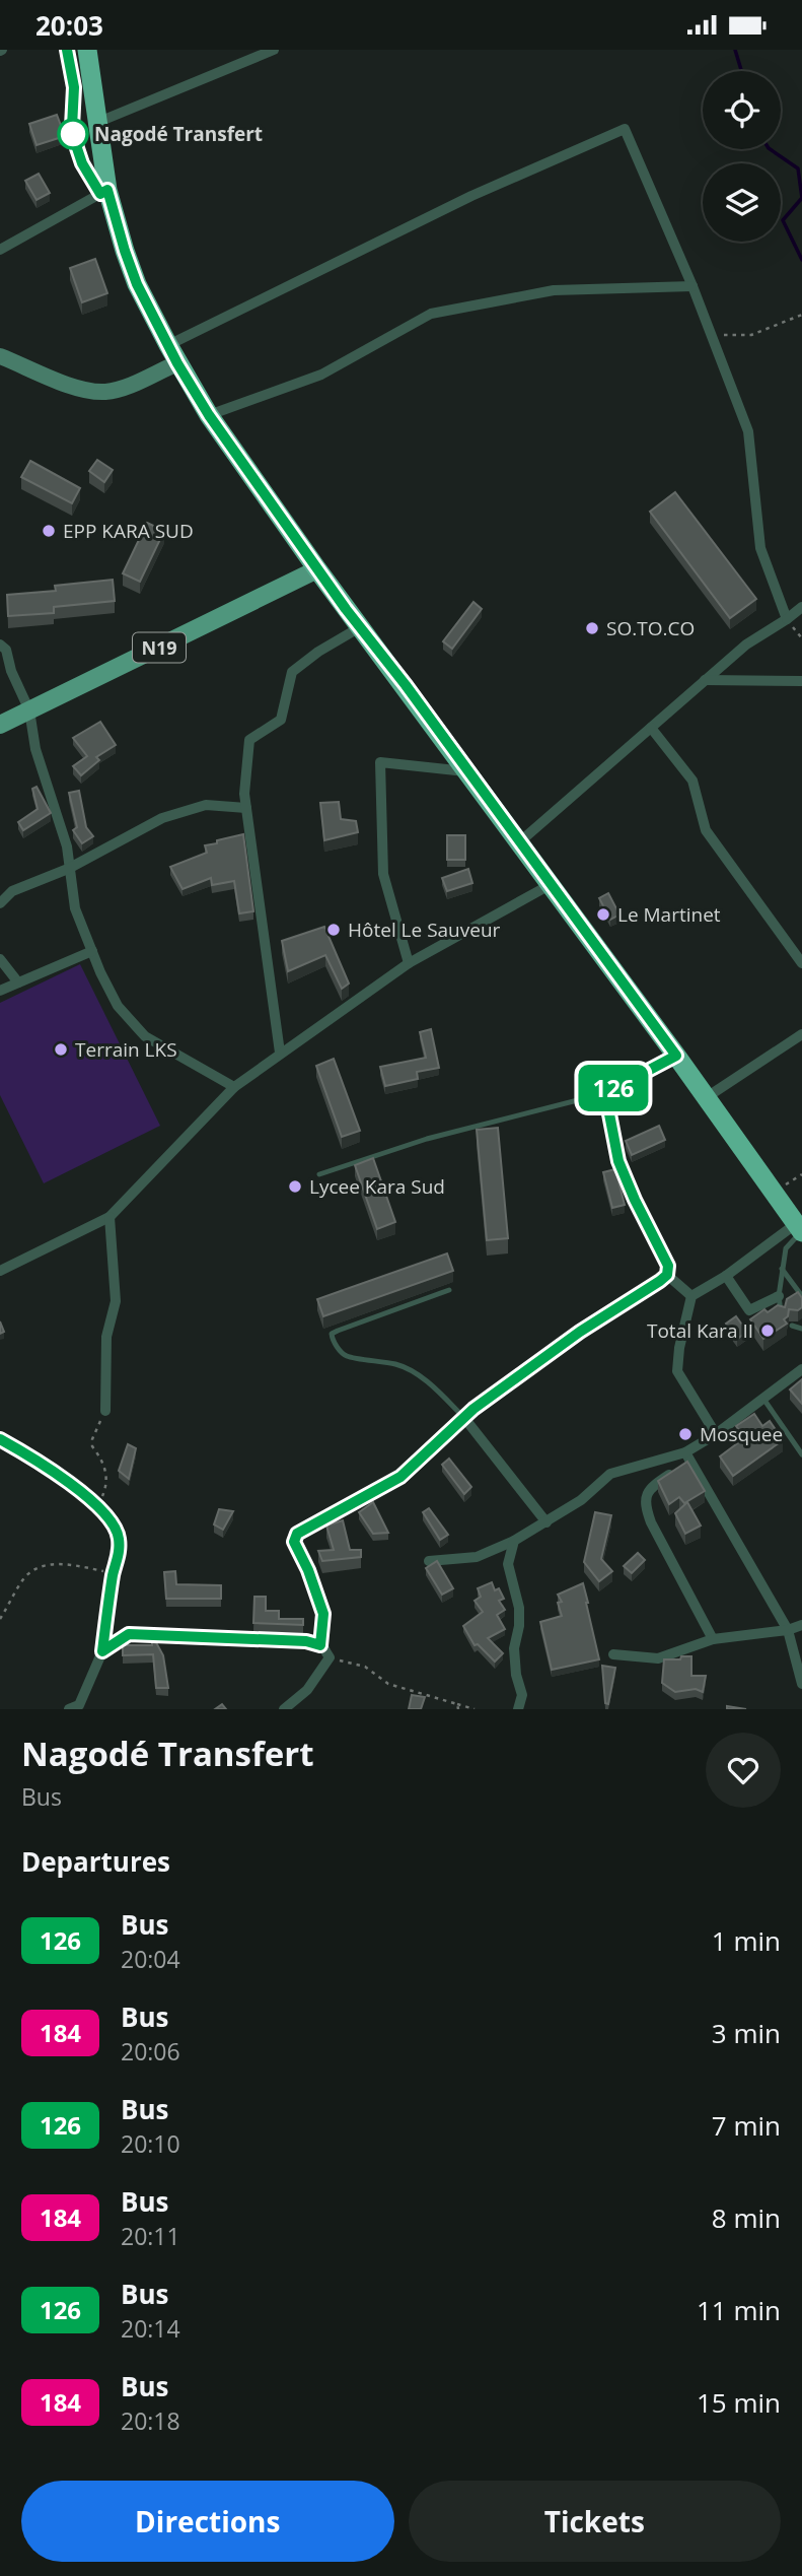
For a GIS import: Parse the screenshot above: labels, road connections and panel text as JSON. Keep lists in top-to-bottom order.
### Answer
{
  "streets": {
    "main road": ["N19"]
  },
  "places": [
    "Nagodé Transfert",
    "EPP KARA SUD",
    "SO.TO.CO",
    "Le Martinet",
    "Hôtel Le Sauveur",
    "Terrain LKS",
    "Lycee Kara Sud",
    "Total Kara II",
    "Mosquee"
  ],
  "lines": ["bus line 126"],
  "page": {
    "status": "20:03",
    "on_map": "126",
    "heading": [
      ["Nagodé Transfert", "Bus"],
      "Departures"
    ],
    "list": [
      {
        "mark": "126",
        "name": "Bus",
        "note": "20:04",
        "value": "1 min"
      },
      {
        "mark": "184",
        "name": "Bus",
        "note": "20:06",
        "value": "3 min"
      },
      {
        "mark": "126",
        "name": "Bus",
        "note": "20:10",
        "value": "7 min"
      },
      {
        "mark": "184",
        "name": "Bus",
        "note": "20:11",
        "value": "8 min"
      },
      {
        "mark": "126",
        "name": "Bus",
        "note": "20:14",
        "value": "11 min"
      },
      {
        "mark": "184",
        "name": "Bus",
        "note": "20:18",
        "value": "15 min"
      }
    ],
    "buttons": ["Directions", "Tickets"]
  }
}
